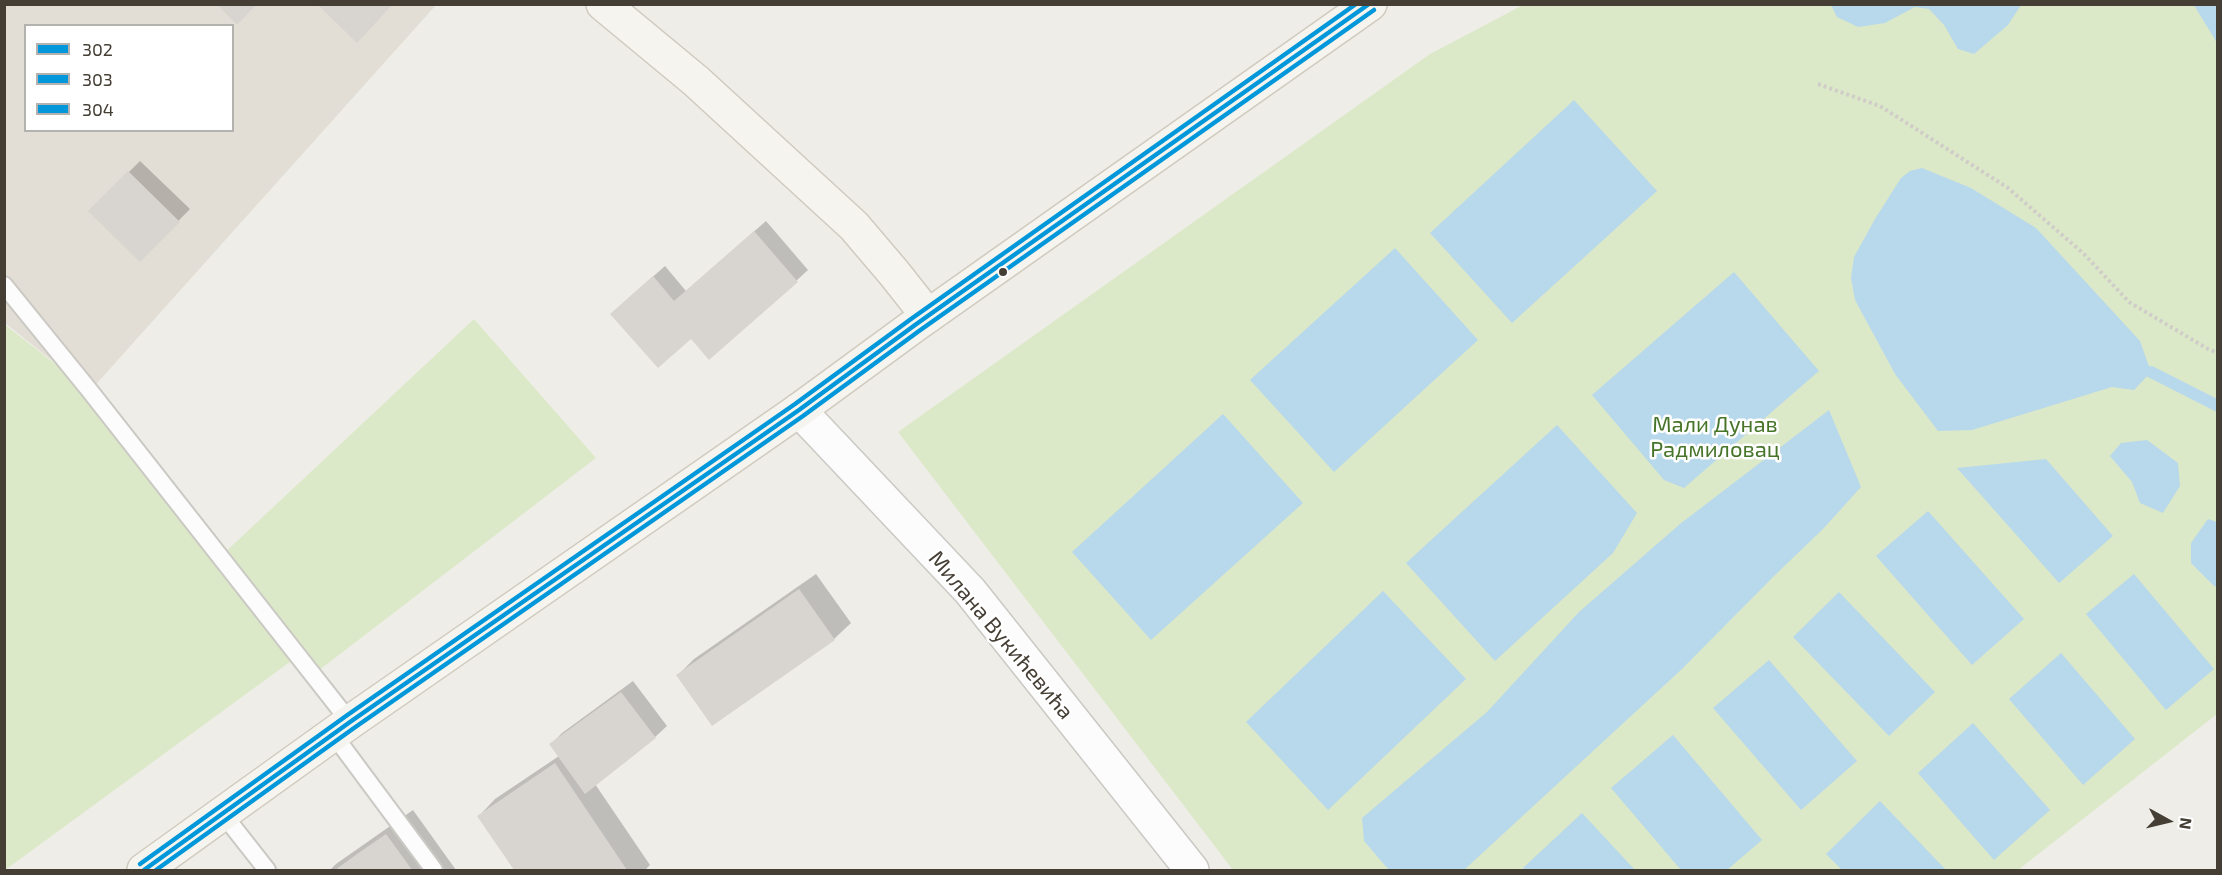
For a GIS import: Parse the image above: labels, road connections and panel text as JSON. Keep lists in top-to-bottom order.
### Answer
{
  "streets": {
    "street": ["Милана Вукићевића"]
  },
  "parks": ["Мали Дунав Радмиловац"],
  "lines": ["transit line 302", "transit line 304", "transit line 303"],
  "legend": ["302", "303", "304"],
  "north": "right"
}
